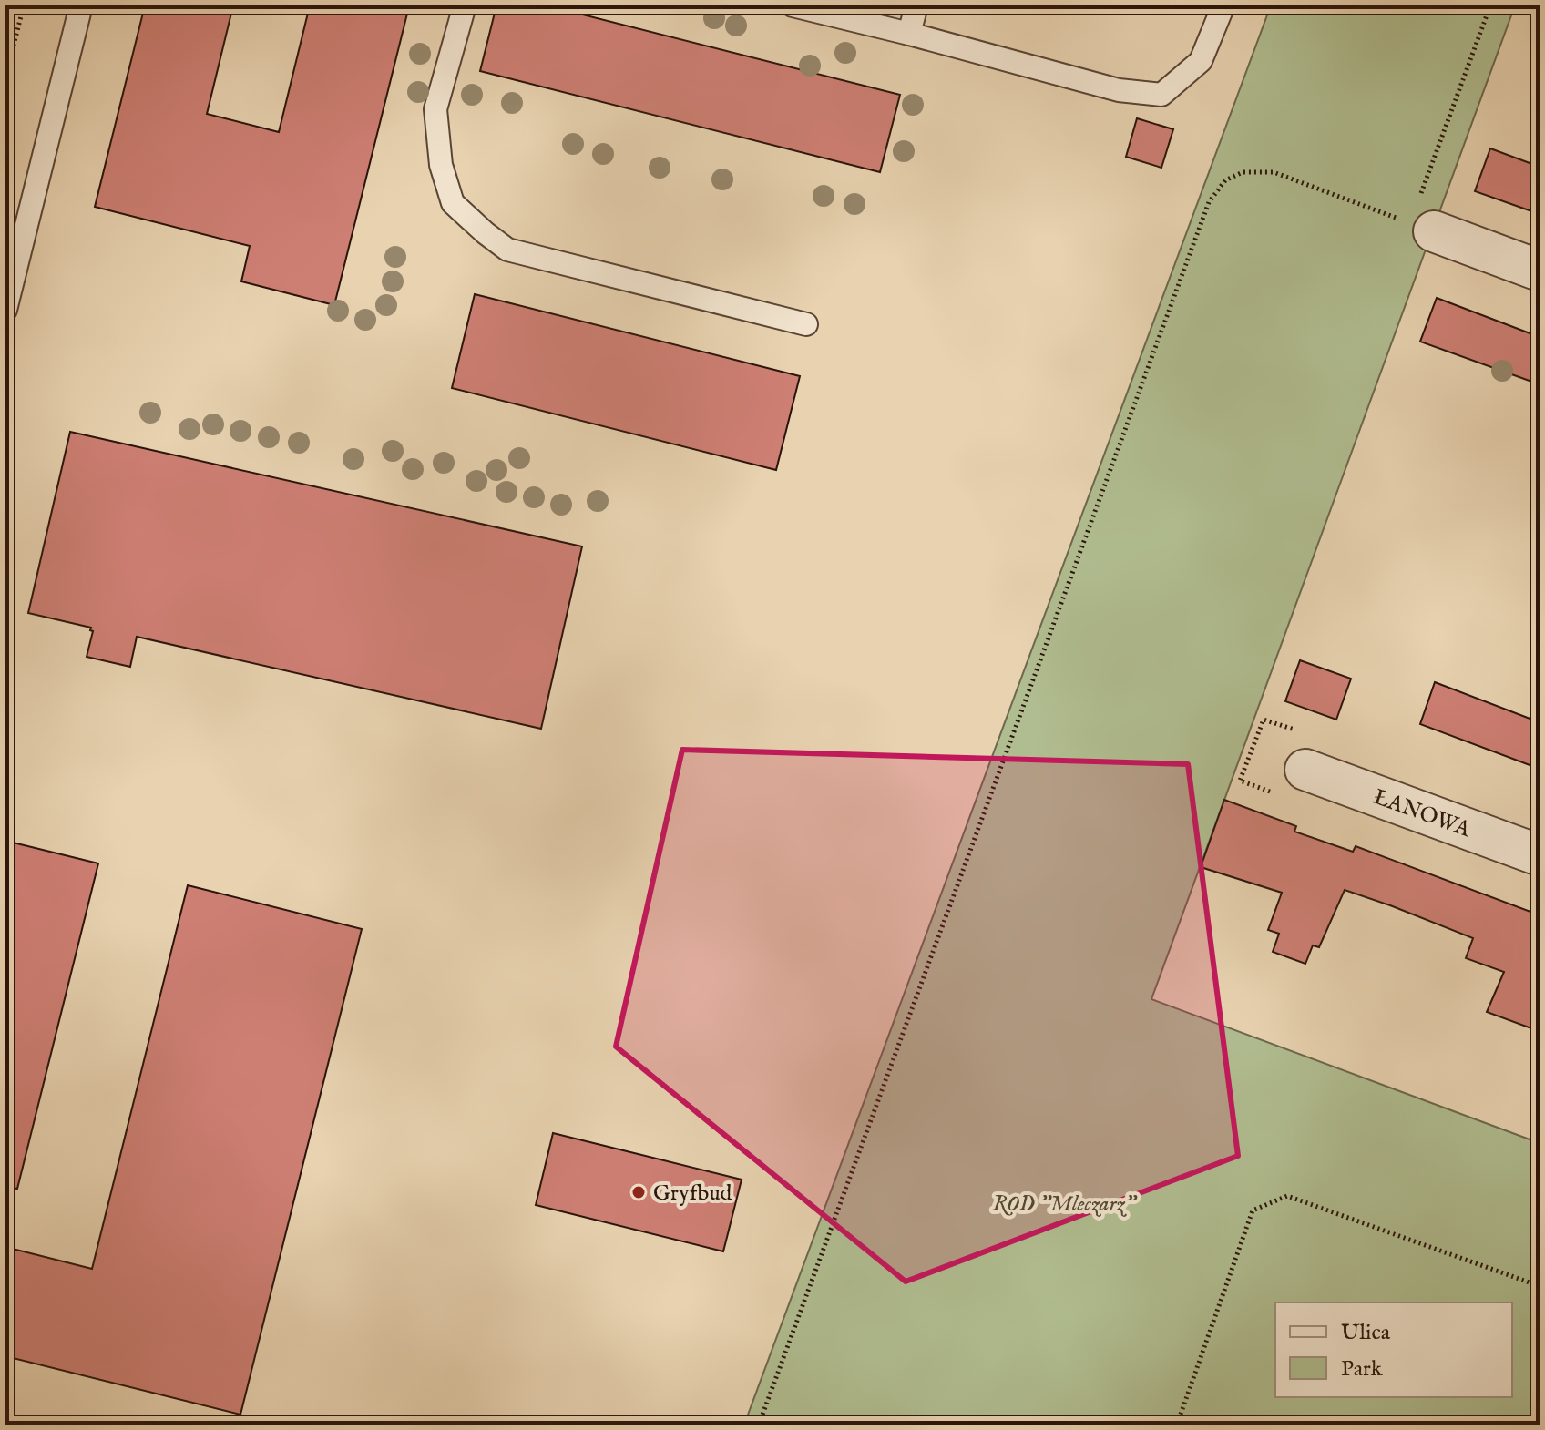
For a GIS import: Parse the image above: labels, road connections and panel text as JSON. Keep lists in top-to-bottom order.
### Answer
{
  "streets": {
    "street": ["ŁANOWA"]
  },
  "parks": ["ROD \"Mleczarz\""],
  "places": ["Gryfbud"],
  "legend": ["Ulica", "Park"]
}
